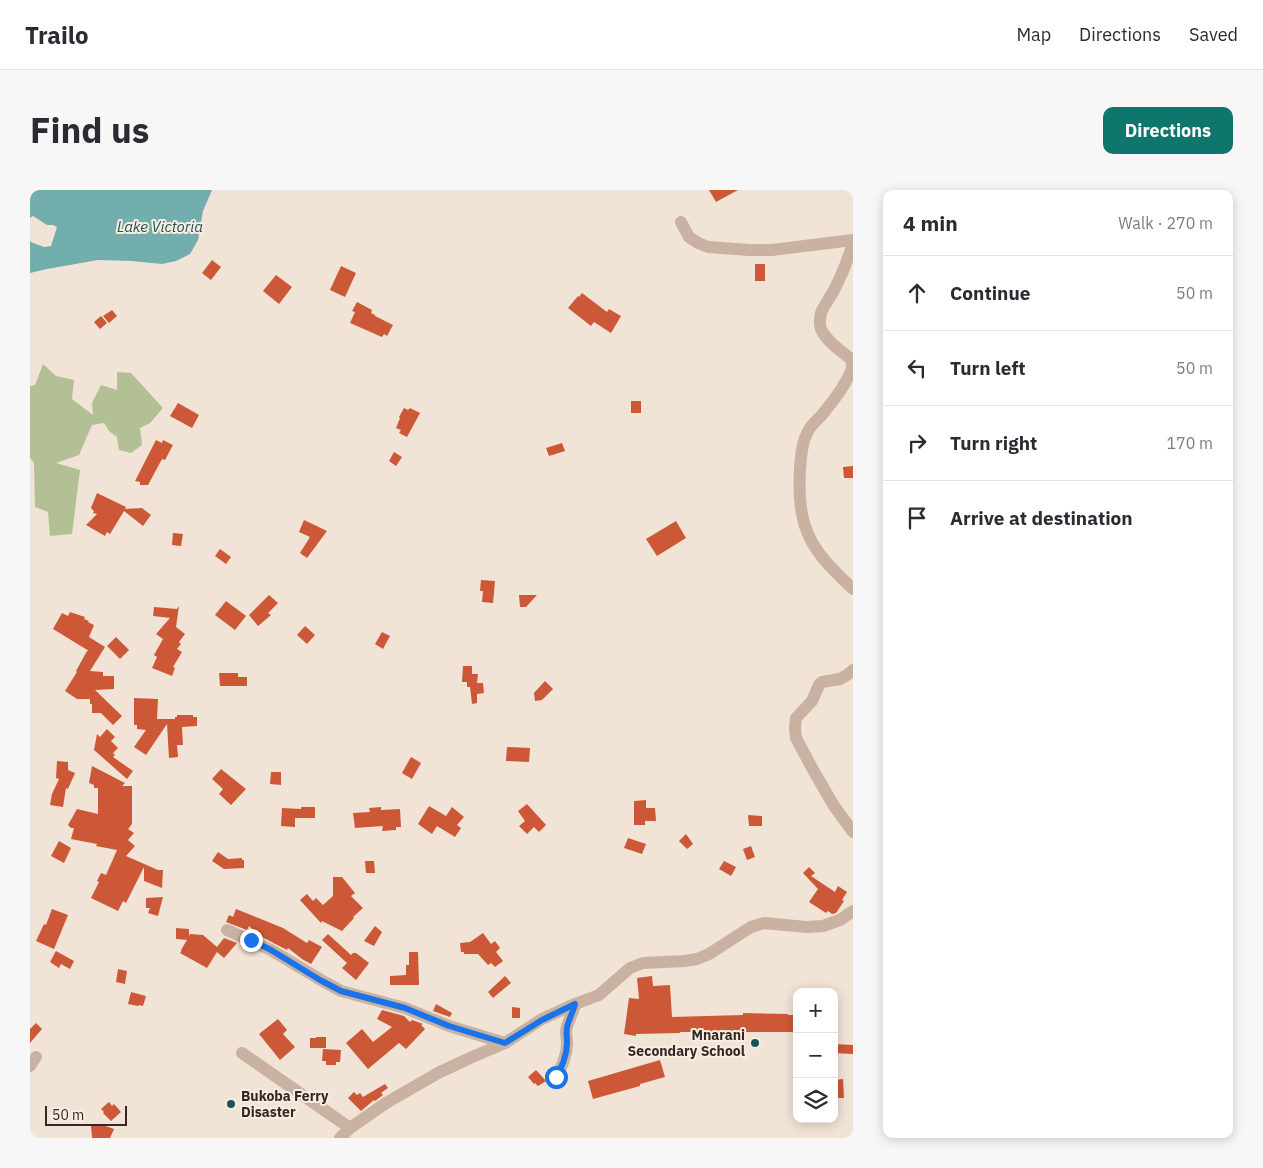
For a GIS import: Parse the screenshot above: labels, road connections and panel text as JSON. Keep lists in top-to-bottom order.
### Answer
{
  "water": ["Lake Victoria"],
  "places": ["Mnarani Secondary School", "Bukoba Ferry Disaster"],
  "scale_bar": "50 m",
  "page": {
    "header": "Trailo",
    "nav": ["Map", "Directions", "Saved"],
    "title": "Find us",
    "buttons": "Directions",
    "heading": ["4 min", "Walk · 270 m"],
    "list": [
      ["Continue", "50 m"],
      ["Turn left", "50 m"],
      ["Turn right", "170 m"],
      "Arrive at destination"
    ],
    "map_buttons": ["+", "−"],
    "scale": "50 m"
  }
}
